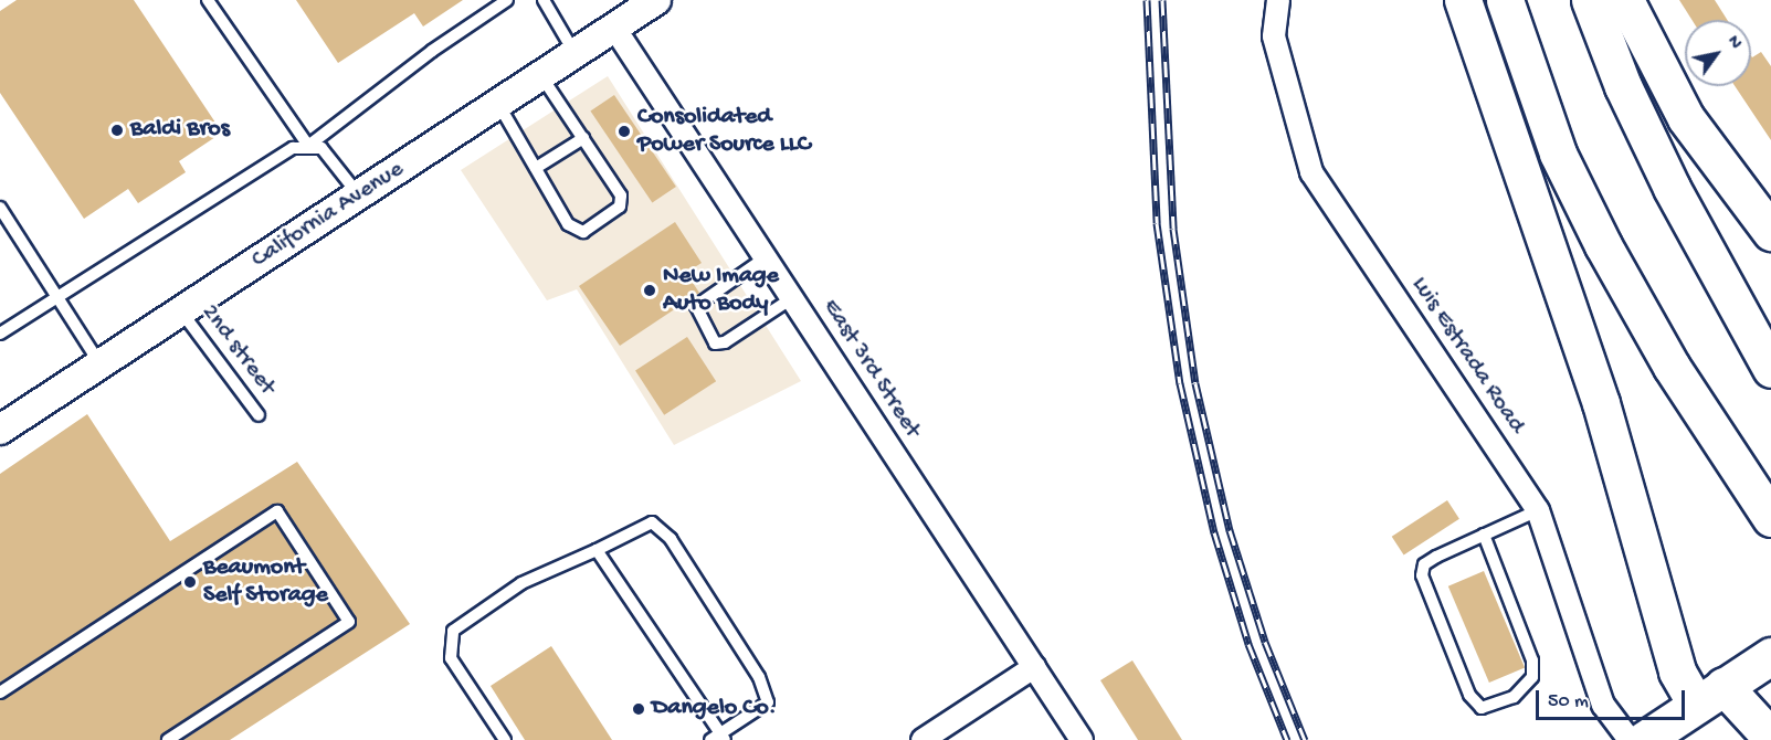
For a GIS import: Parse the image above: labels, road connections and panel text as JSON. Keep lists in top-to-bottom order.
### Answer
{
  "streets": {
    "street": ["California Avenue", "Luis Estrada Road", "East 3rd Street"],
    "lane": ["2nd street"]
  },
  "crossings": [
    ["California Avenue", "2nd street"],
    ["California Avenue", "East 3rd Street"]
  ],
  "places": [
    "Baldi Bros",
    "Consolidated Power Source LLC",
    "New Image Auto Body",
    "Beaumont Self Storage",
    "Dangelo Co."
  ],
  "scale_bar": "50 m",
  "north": "top right"
}
